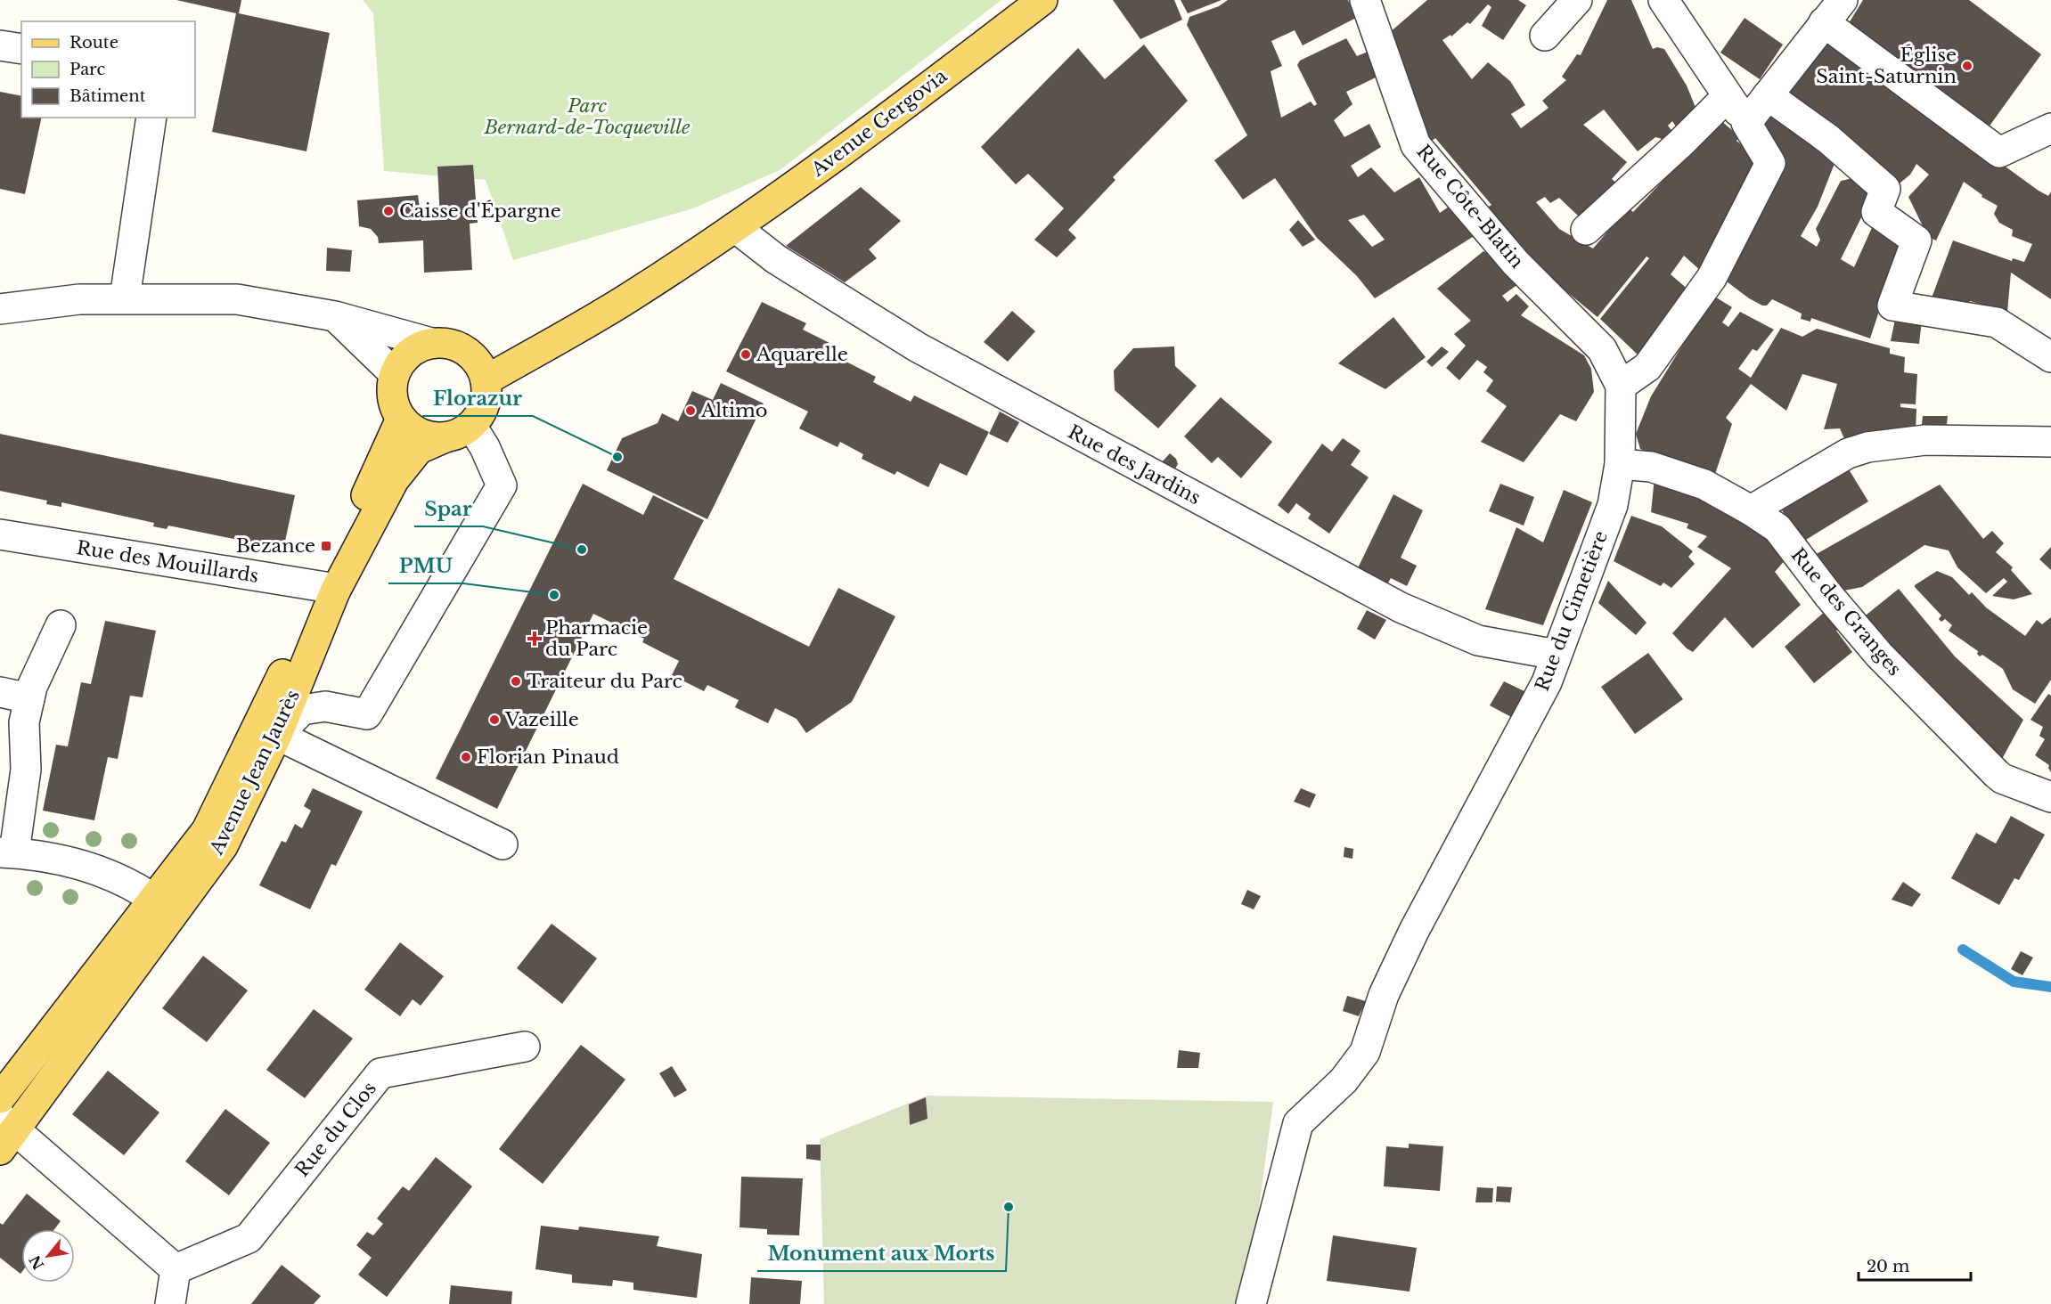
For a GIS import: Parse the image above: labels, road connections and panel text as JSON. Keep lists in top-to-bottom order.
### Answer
{
  "streets": {
    "main road": ["Avenue Gergovia", "Avenue Jean Jaurès"],
    "street": [
      "Rue Côte-Blatin",
      "Rue des Jardins",
      "Rue des Mouillards",
      "Rue du Cimetière",
      "Rue des Granges",
      "Rue du Clos"
    ]
  },
  "crossings": [
    ["Avenue Gergovia", "Rue des Jardins"],
    ["Avenue Gergovia", "Avenue Jean Jaurès"],
    ["Rue Côte-Blatin", "Rue du Cimetière"],
    ["Rue des Jardins", "Rue du Cimetière"],
    ["Rue des Mouillards", "Avenue Jean Jaurès"],
    ["Rue du Cimetière", "Rue des Granges"]
  ],
  "parks": ["Parc Bernard-de-Tocqueville"],
  "places": {
    "other": [
      "Église Saint-Saturnin",
      "Caisse d'Épargne",
      "Aquarelle",
      "Altimo",
      "Florazur",
      "Spar",
      "PMU",
      "Traiteur du Parc",
      "Vazeille",
      "Florian Pinaud",
      "Monument aux Morts"
    ],
    "transit": ["Bezance"],
    "health": ["Pharmacie du Parc"]
  },
  "legend": ["Route", "Parc", "Bâtiment"],
  "scale_bar": "20 m",
  "north": "bottom left"
}
